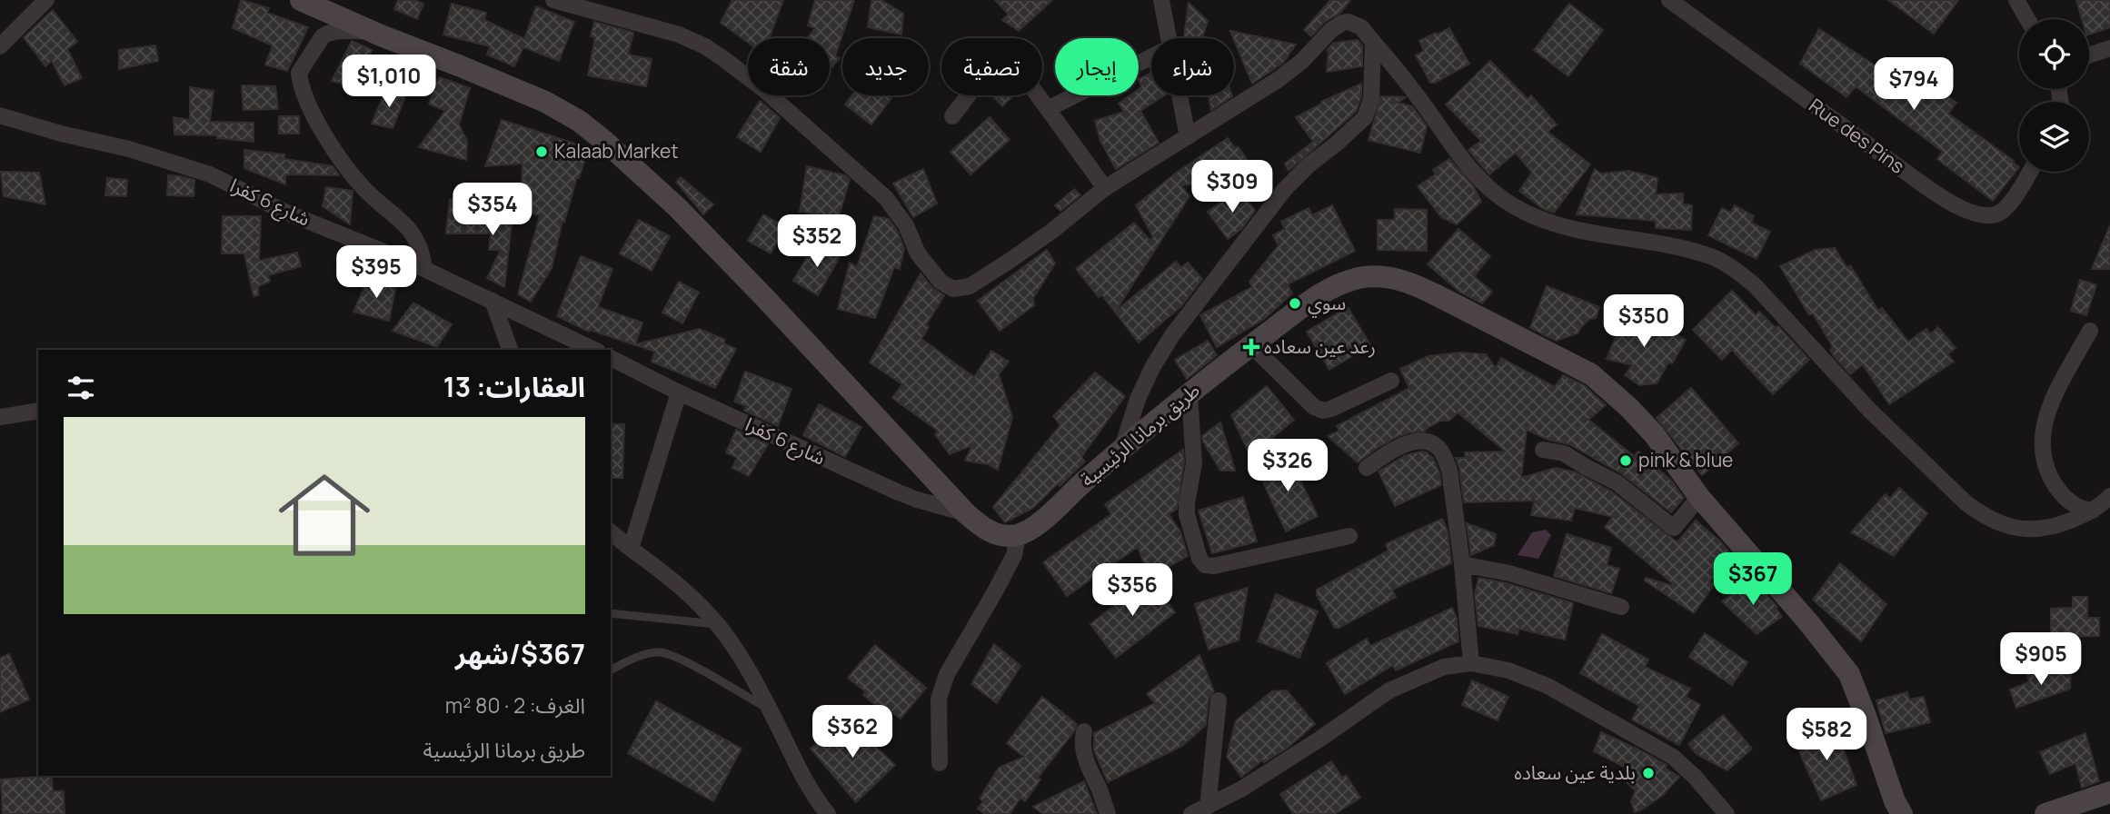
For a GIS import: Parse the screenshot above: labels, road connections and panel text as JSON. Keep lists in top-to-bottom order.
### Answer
{
  "streets": {
    "main road": ["طريق برمانا الرئيسية"],
    "street": ["Rue des Pins", "شارع 6 كفرا"]
  },
  "places": {
    "other": [
      "Kalaab Market",
      "سوي",
      "pink & blue",
      "بلدية عين سعاده"
    ],
    "health": ["رعد عين سعاده"]
  },
  "page": {
    "chip": [
      "شراء",
      "إيجار",
      "تصفية",
      "جديد",
      "شقة"
    ],
    "price": [
      "$1,010",
      "$794",
      "$309",
      "$354",
      "$352",
      "$395",
      "$350",
      "$326",
      "$367",
      "$356",
      "$905",
      "$362",
      "$582"
    ],
    "heading": "العقارات: 13",
    "list": [
      {
        "name": "$367/شهر",
        "note": "الغرف: 2 · 80 m² · طريق برمانا الرئيسية"
      }
    ]
  }
}
